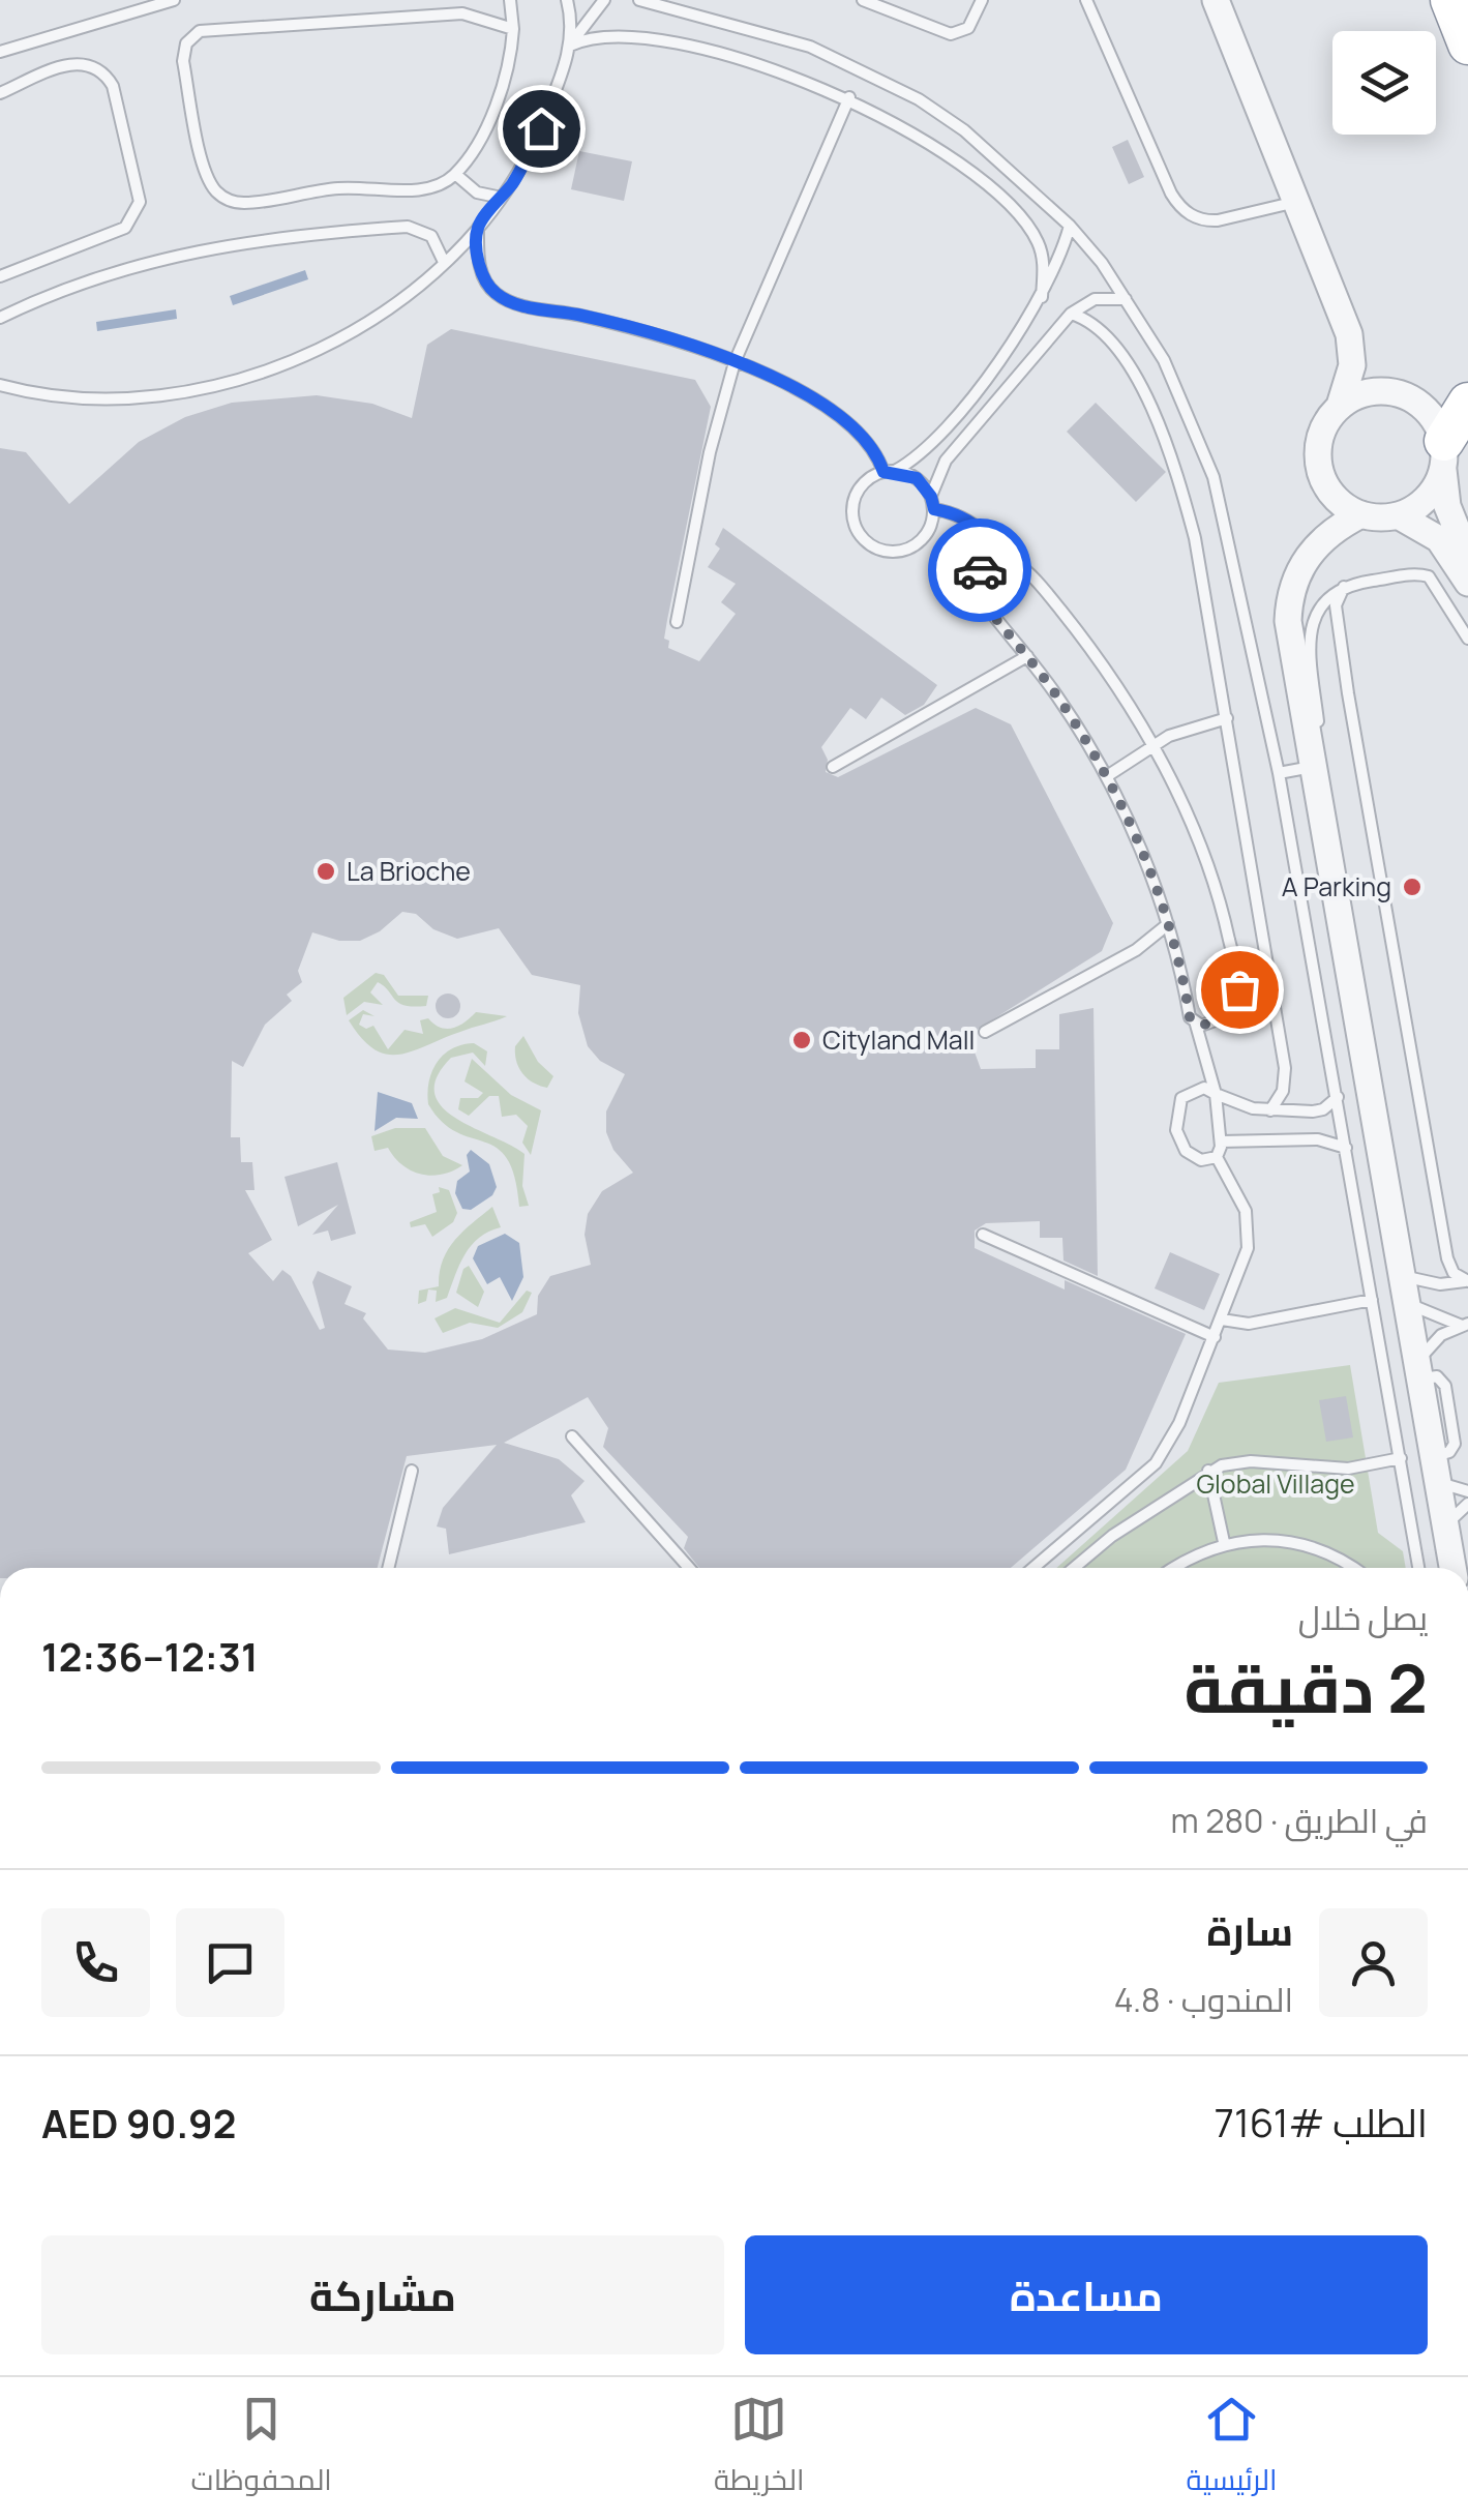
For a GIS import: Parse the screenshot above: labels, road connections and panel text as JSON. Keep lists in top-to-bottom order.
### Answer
{
  "parks": ["Global Village"],
  "places": ["La Brioche", "A Parking", "Cityland Mall"],
  "page": {
    "heading": ["2 دقيقة", "يصل خلال", "12:31–12:36"],
    "panel": [
      "سارة",
      "المندوب · 4.8",
      "الطلب #7161",
      "AED 90.92"
    ],
    "bar": "في الطريق · 280 m",
    "buttons": ["مساعدة", "مشاركة"],
    "tabs": ["الرئيسية", "الخريطة", "المحفوظات"]
  }
}
